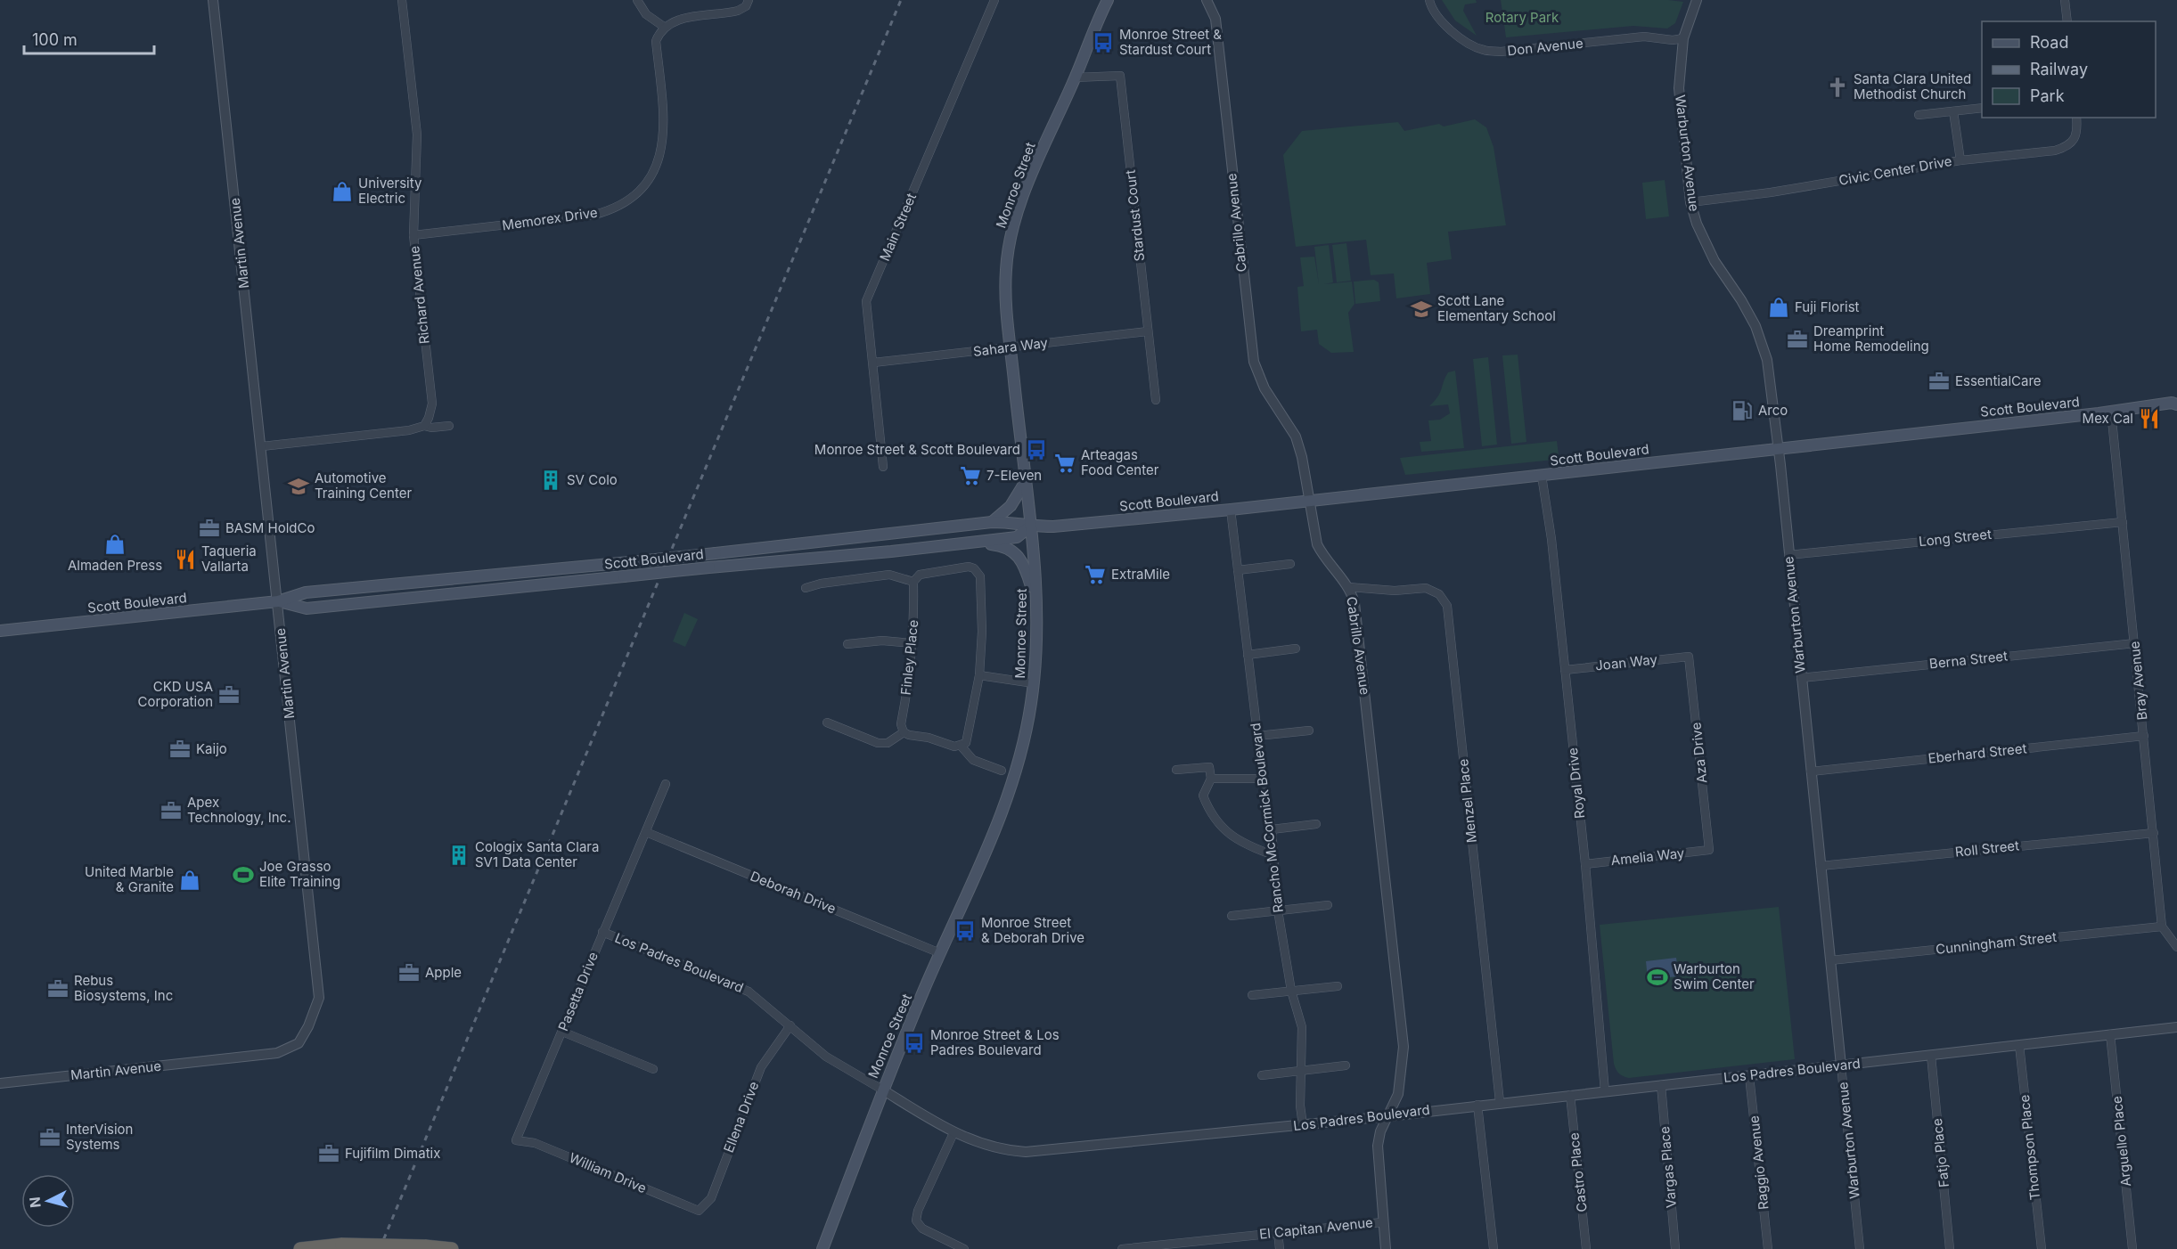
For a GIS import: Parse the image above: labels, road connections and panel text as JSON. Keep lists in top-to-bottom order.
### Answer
{
  "streets": {
    "main road": ["Monroe Street", "Scott Boulevard"],
    "street": [
      "Don Avenue",
      "Warburton Avenue",
      "Civic Center Drive",
      "Stardust Court",
      "Memorex Drive",
      "Cabrillo Avenue",
      "Main Street",
      "Martin Avenue",
      "Richard Avenue",
      "Sahara Way",
      "Long Street",
      "Finley Place",
      "Berna Street",
      "Joan Way",
      "Bray Avenue",
      "Aza Drive",
      "Eberhard Street",
      "Royal Drive",
      "Menzel Place",
      "Rancho McCormick Boulevard",
      "Roll Street",
      "Amelia Way",
      "Deborah Drive",
      "Cunningham Street",
      "Los Padres Boulevard",
      "Pasetta Drive",
      "Ellena Drive",
      "Arguello Place",
      "Thompson Place",
      "Fatjo Place",
      "Raggio Avenue",
      "Vargas Place",
      "Castro Place",
      "William Drive",
      "El Capitan Avenue"
    ]
  },
  "crossings": [
    ["Don Avenue", "Warburton Avenue"],
    ["Warburton Avenue", "Civic Center Drive"],
    ["Warburton Avenue", "Scott Boulevard"],
    ["Warburton Avenue", "Long Street"],
    ["Warburton Avenue", "Berna Street"],
    ["Warburton Avenue", "Eberhard Street"],
    ["Warburton Avenue", "Roll Street"],
    ["Warburton Avenue", "Cunningham Street"],
    ["Warburton Avenue", "Los Padres Boulevard"],
    ["Monroe Street", "Stardust Court"],
    ["Monroe Street", "Sahara Way"],
    ["Monroe Street", "Scott Boulevard"],
    ["Monroe Street", "Deborah Drive"],
    ["Monroe Street", "Los Padres Boulevard"],
    ["Stardust Court", "Sahara Way"],
    ["Memorex Drive", "Richard Avenue"],
    ["Cabrillo Avenue", "Scott Boulevard"],
    ["Cabrillo Avenue", "Menzel Place"],
    ["Cabrillo Avenue", "Los Padres Boulevard"],
    ["Cabrillo Avenue", "El Capitan Avenue"],
    ["Main Street", "Sahara Way"],
    ["Martin Avenue", "Scott Boulevard"],
    ["Scott Boulevard", "Bray Avenue"],
    ["Scott Boulevard", "Royal Drive"],
    ["Scott Boulevard", "Rancho McCormick Boulevard"],
    ["Long Street", "Bray Avenue"],
    ["Berna Street", "Bray Avenue"],
    ["Joan Way", "Aza Drive"],
    ["Joan Way", "Royal Drive"],
    ["Bray Avenue", "Eberhard Street"],
    ["Bray Avenue", "Roll Street"],
    ["Bray Avenue", "Cunningham Street"],
    ["Aza Drive", "Amelia Way"],
    ["Royal Drive", "Amelia Way"],
    ["Royal Drive", "Los Padres Boulevard"],
    ["Menzel Place", "Los Padres Boulevard"],
    ["Rancho McCormick Boulevard", "Los Padres Boulevard"],
    ["Deborah Drive", "Pasetta Drive"],
    ["Los Padres Boulevard", "Pasetta Drive"],
    ["Los Padres Boulevard", "Ellena Drive"],
    ["Los Padres Boulevard", "Arguello Place"],
    ["Los Padres Boulevard", "Thompson Place"],
    ["Los Padres Boulevard", "Fatjo Place"],
    ["Los Padres Boulevard", "Raggio Avenue"],
    ["Los Padres Boulevard", "Vargas Place"],
    ["Los Padres Boulevard", "Castro Place"],
    ["Pasetta Drive", "William Drive"],
    ["Ellena Drive", "William Drive"]
  ],
  "parks": ["Rotary Park"],
  "places": {
    "bus stop": [
      "Monroe Street & Stardust Court",
      "Monroe Street & Scott Boulevard",
      "Monroe Street & Deborah Drive",
      "Monroe Street & Los Padres Boulevard"
    ],
    "church": ["Santa Clara United Methodist Church"],
    "shop": [
      "University Electric",
      "Fuji Florist",
      "Almaden Press",
      "United Marble & Granite"
    ],
    "school or university": ["Scott Lane Elementary School", "Automotive Training Center"],
    "office": [
      "Dreamprint Home Remodeling",
      "EssentialCare",
      "BASM HoldCo",
      "CKD USA Corporation",
      "Kaijo",
      "Apex Technology, Inc.",
      "Apple",
      "Rebus Biosystems, Inc",
      "InterVision Systems",
      "Fujifilm Dimatix"
    ],
    "fuel station": ["Arco"],
    "restaurant": ["Mex Cal", "Taqueria Vallarta"],
    "supermarket": ["Arteagas Food Center", "7-Eleven", "ExtraMile"],
    "building": ["SV Colo", "Cologix Santa Clara SV1 Data Center"],
    "sports": ["Joe Grasso Elite Training", "Warburton Swim Center"]
  },
  "legend": ["Road", "Railway", "Park"],
  "scale_bar": "100 m",
  "north": "left"
}
